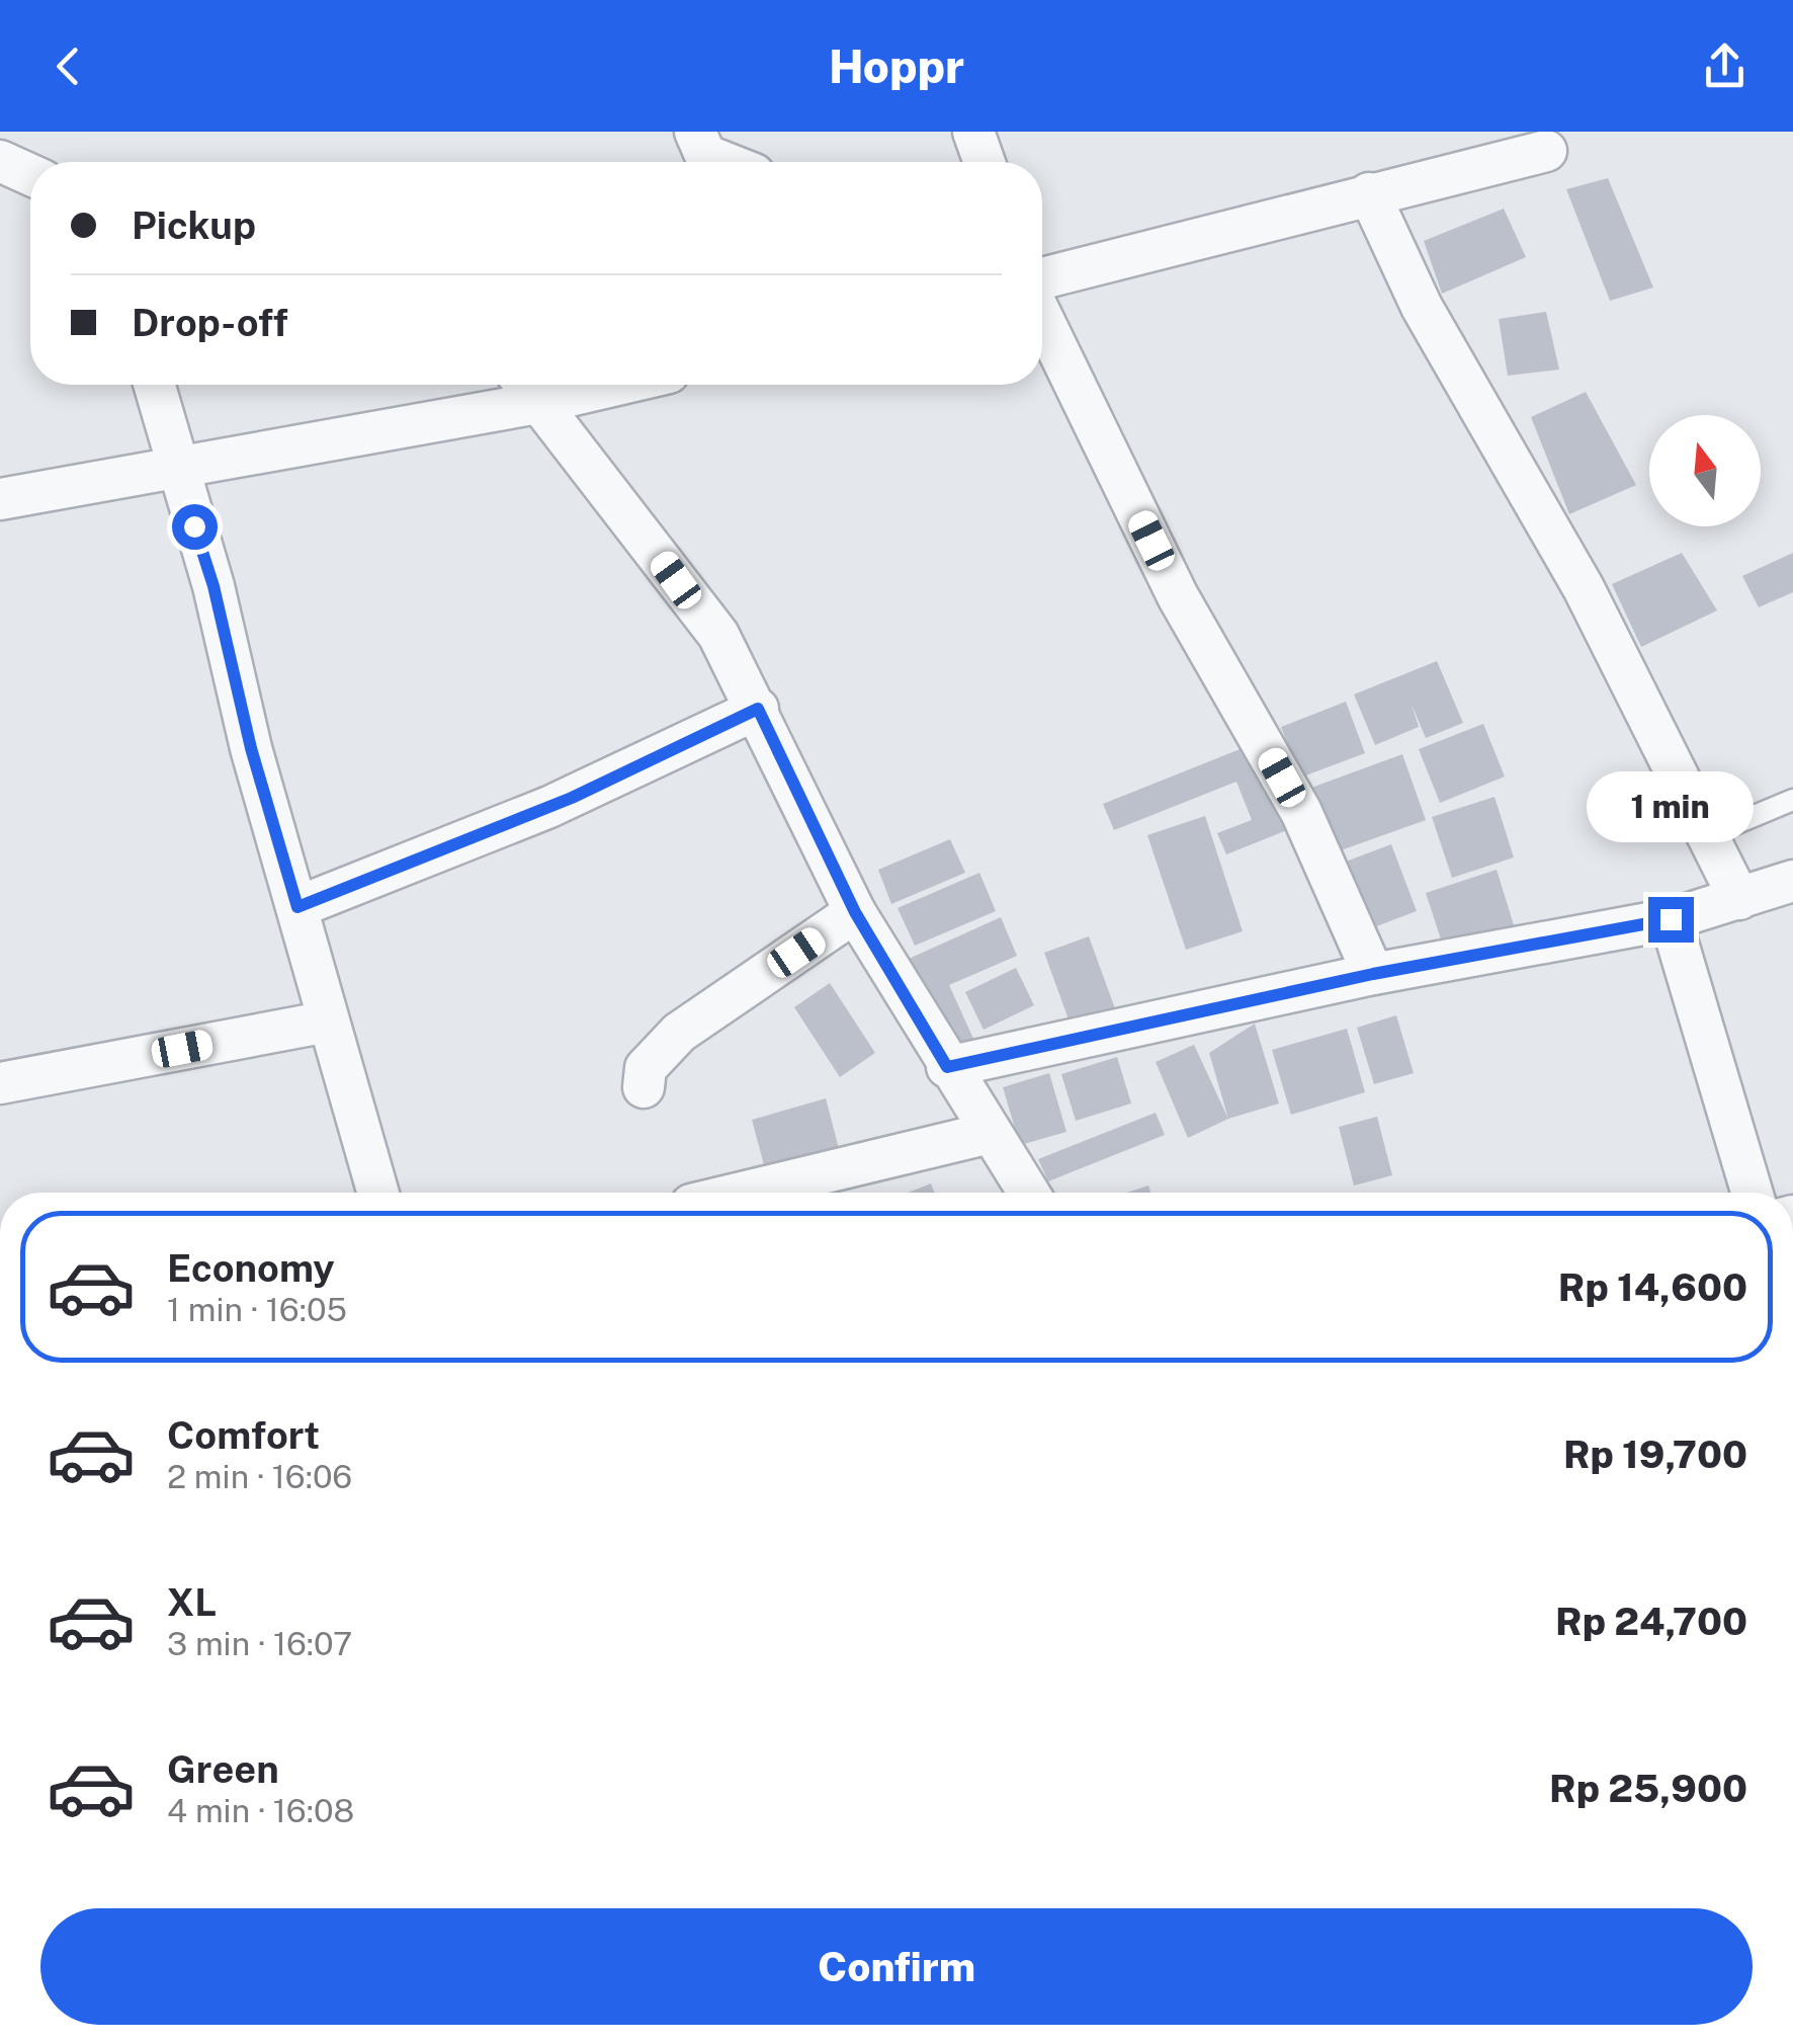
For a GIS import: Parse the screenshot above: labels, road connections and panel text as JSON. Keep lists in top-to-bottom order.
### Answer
{
  "north": "top",
  "page": {
    "header": "Hoppr",
    "banner": ["Pickup", "Drop-off"],
    "bubble": "1 min",
    "list": [
      {
        "name": "Economy",
        "note": "1 min · 16:05",
        "value": "Rp 14,600"
      },
      {
        "name": "Comfort",
        "note": "2 min · 16:06",
        "value": "Rp 19,700"
      },
      {
        "name": "XL",
        "note": "3 min · 16:07",
        "value": "Rp 24,700"
      },
      {
        "name": "Green",
        "note": "4 min · 16:08",
        "value": "Rp 25,900"
      }
    ],
    "buttons": "Confirm"
  }
}
